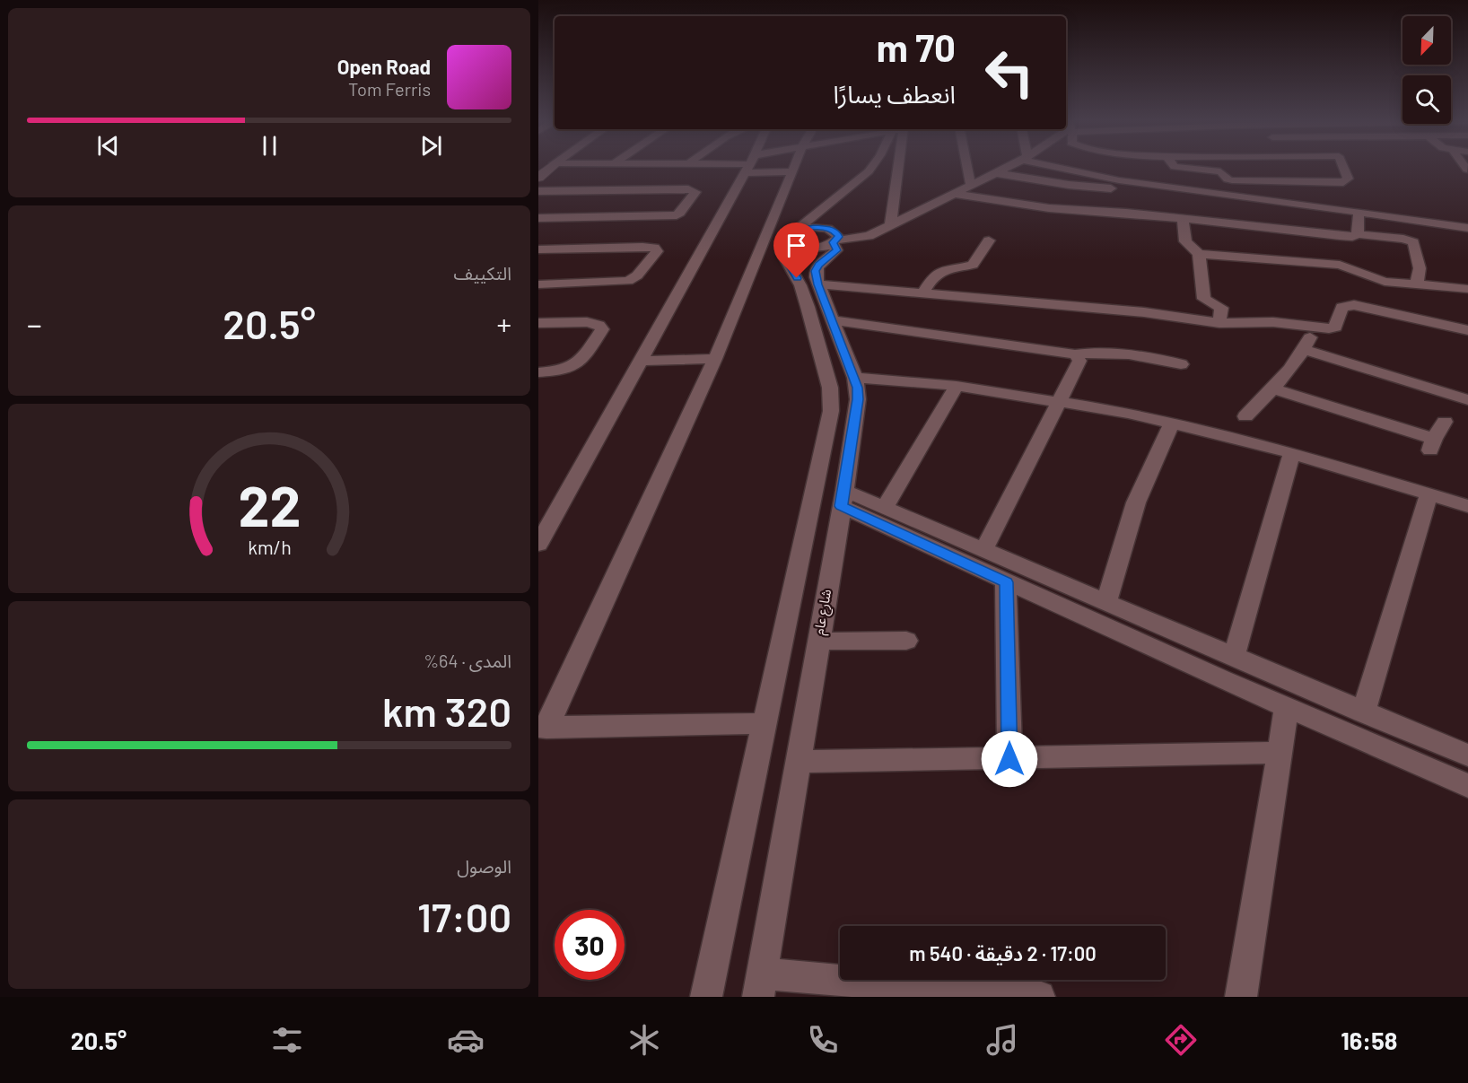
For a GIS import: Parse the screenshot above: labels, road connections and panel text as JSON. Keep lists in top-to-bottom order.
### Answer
{
  "streets": {
    "street": ["شارع عام"]
  },
  "north": "bottom left",
  "page": {
    "turn": ["70 m", "انعطف يسارًا"],
    "song": ["Open Road", "Tom Ferris"],
    "tile": [
      "التكييف",
      ["المدى · 64%", "320 km"],
      ["الوصول", "17:00"]
    ],
    "heat": ["−", "20.5°", "+"],
    "limit": "30",
    "trip": "17:00 · 2 دقيقة · 540 m",
    "tabs": ["16:58", "20.5°"],
    "gauge": ["22", "km/h"]
  }
}
